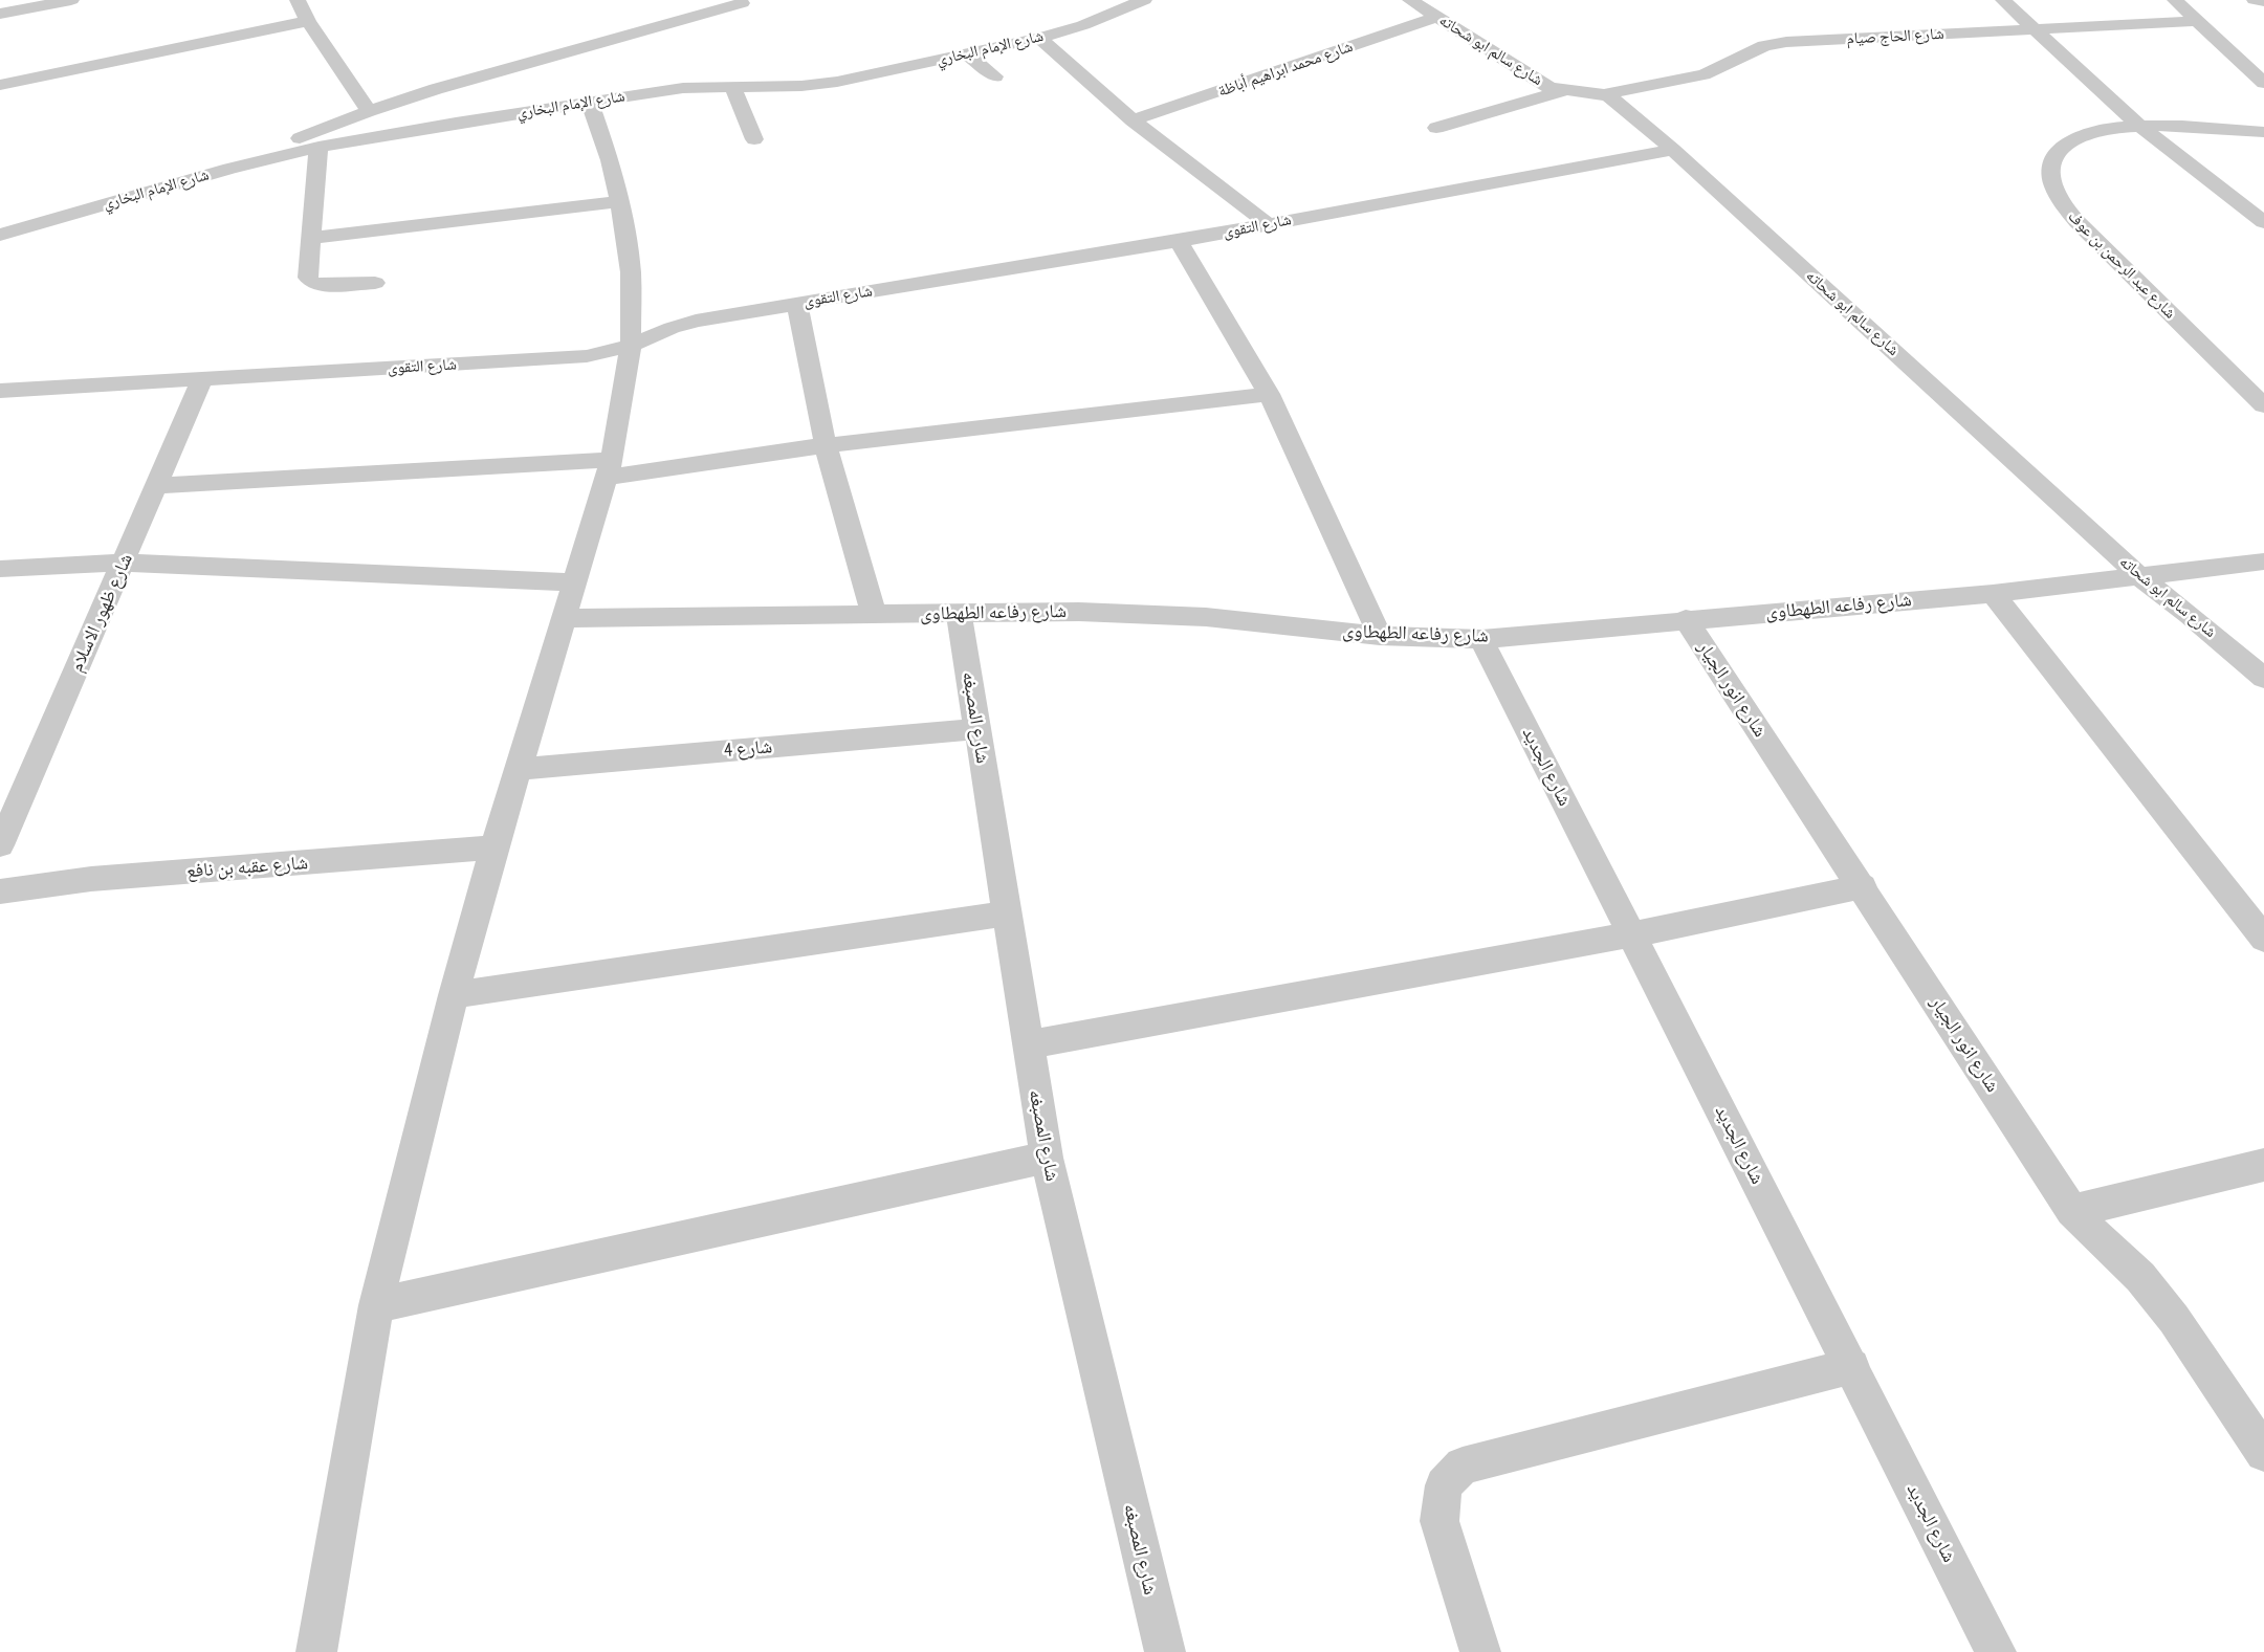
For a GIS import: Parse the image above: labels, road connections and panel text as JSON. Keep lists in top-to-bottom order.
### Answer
{
  "streets": {
    "street": [
      "شارع الحاج صيام",
      "شارع الإمام البخاري",
      "شارع سالم ابو شحاته",
      "شارع محمد ابراهيم أباظة",
      "شارع التقوى",
      "شارع عبد الرحمن بن عوف",
      "شارع رفاعه الطهطاوى",
      "شارع ظهور الاسلام",
      "شارع انور الجيار",
      "شارع المصبغه",
      "شارع 4",
      "شارع الجديد",
      "شارع عقبه بن نافع"
    ]
  },
  "crossings": [
    ["شارع الحاج صيام", "شارع سالم ابو شحاته"],
    ["شارع سالم ابو شحاته", "شارع محمد ابراهيم أباظة"],
    ["شارع سالم ابو شحاته", "شارع التقوى"],
    ["شارع سالم ابو شحاته", "شارع رفاعه الطهطاوى"],
    ["شارع التقوى", "شارع ظهور الاسلام"],
    ["شارع رفاعه الطهطاوى", "شارع انور الجيار"],
    ["شارع رفاعه الطهطاوى", "شارع المصبغه"],
    ["شارع رفاعه الطهطاوى", "شارع الجديد"],
    ["شارع المصبغه", "شارع 4"]
  ]
}
